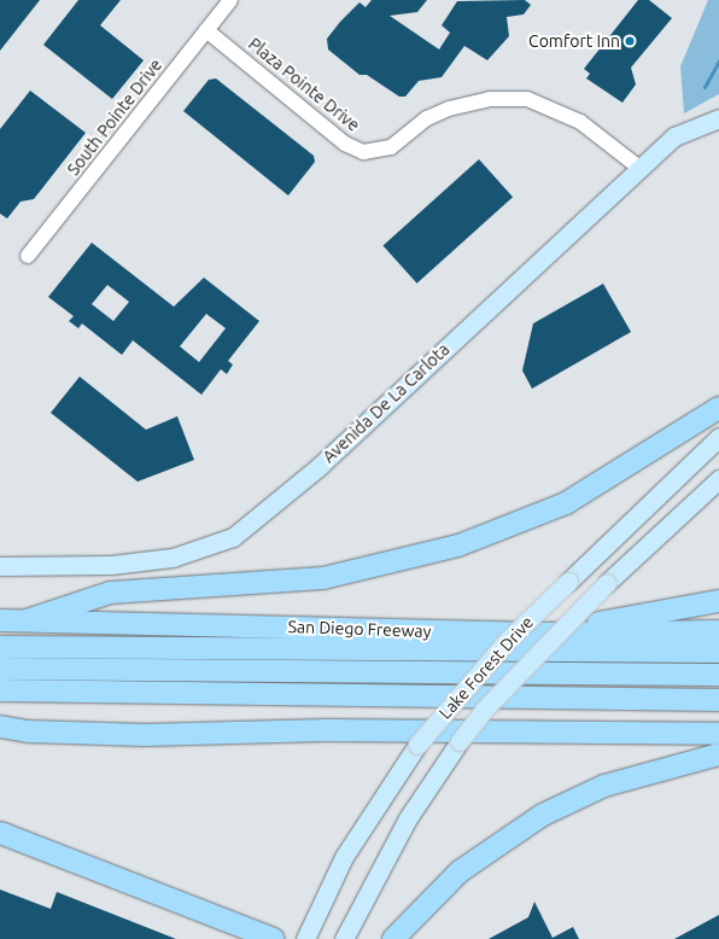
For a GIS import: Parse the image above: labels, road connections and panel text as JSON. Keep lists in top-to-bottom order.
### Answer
{
  "streets": {
    "highway": ["San Diego Freeway"],
    "main road": ["Avenida De La Carlota", "Lake Forest Drive"],
    "street": ["Plaza Pointe Drive", "South Pointe Drive"]
  },
  "crossings": [
    ["Plaza Pointe Drive", "South Pointe Drive"],
    ["Plaza Pointe Drive", "Avenida De La Carlota"]
  ],
  "places": ["Comfort Inn"]
}
